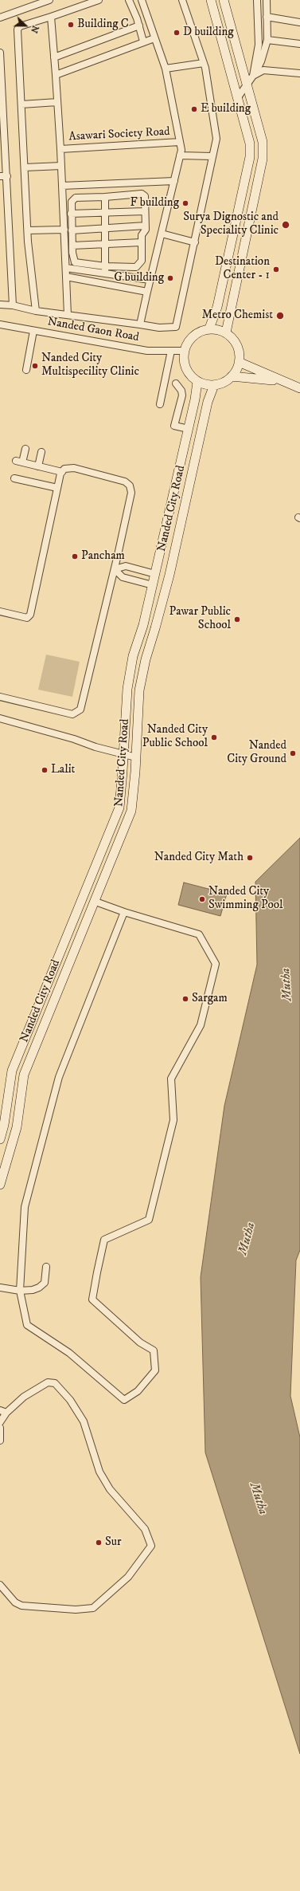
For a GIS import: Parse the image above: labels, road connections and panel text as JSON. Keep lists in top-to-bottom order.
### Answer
{
  "streets": {
    "street": ["Asawari Society Road", "Nanded Gaon Road", "Nanded City Road"]
  },
  "crossings": [
    ["Nanded Gaon Road", "Nanded City Road"]
  ],
  "water": ["Mutha"],
  "places": [
    "Building C",
    "D building",
    "E building",
    "F building",
    "Surya Dignostic and Speciality Clinic",
    "Destination Center - 1",
    "G building",
    "Metro Chemist",
    "Nanded City Multispecility Clinic",
    "Pancham",
    "Pawar Public School",
    "Nanded City Public School",
    "Nanded City Ground",
    "Lalit",
    "Nanded City Math",
    "Nanded City Swimming Pool",
    "Sargam",
    "Sur"
  ],
  "north": "right"
}
